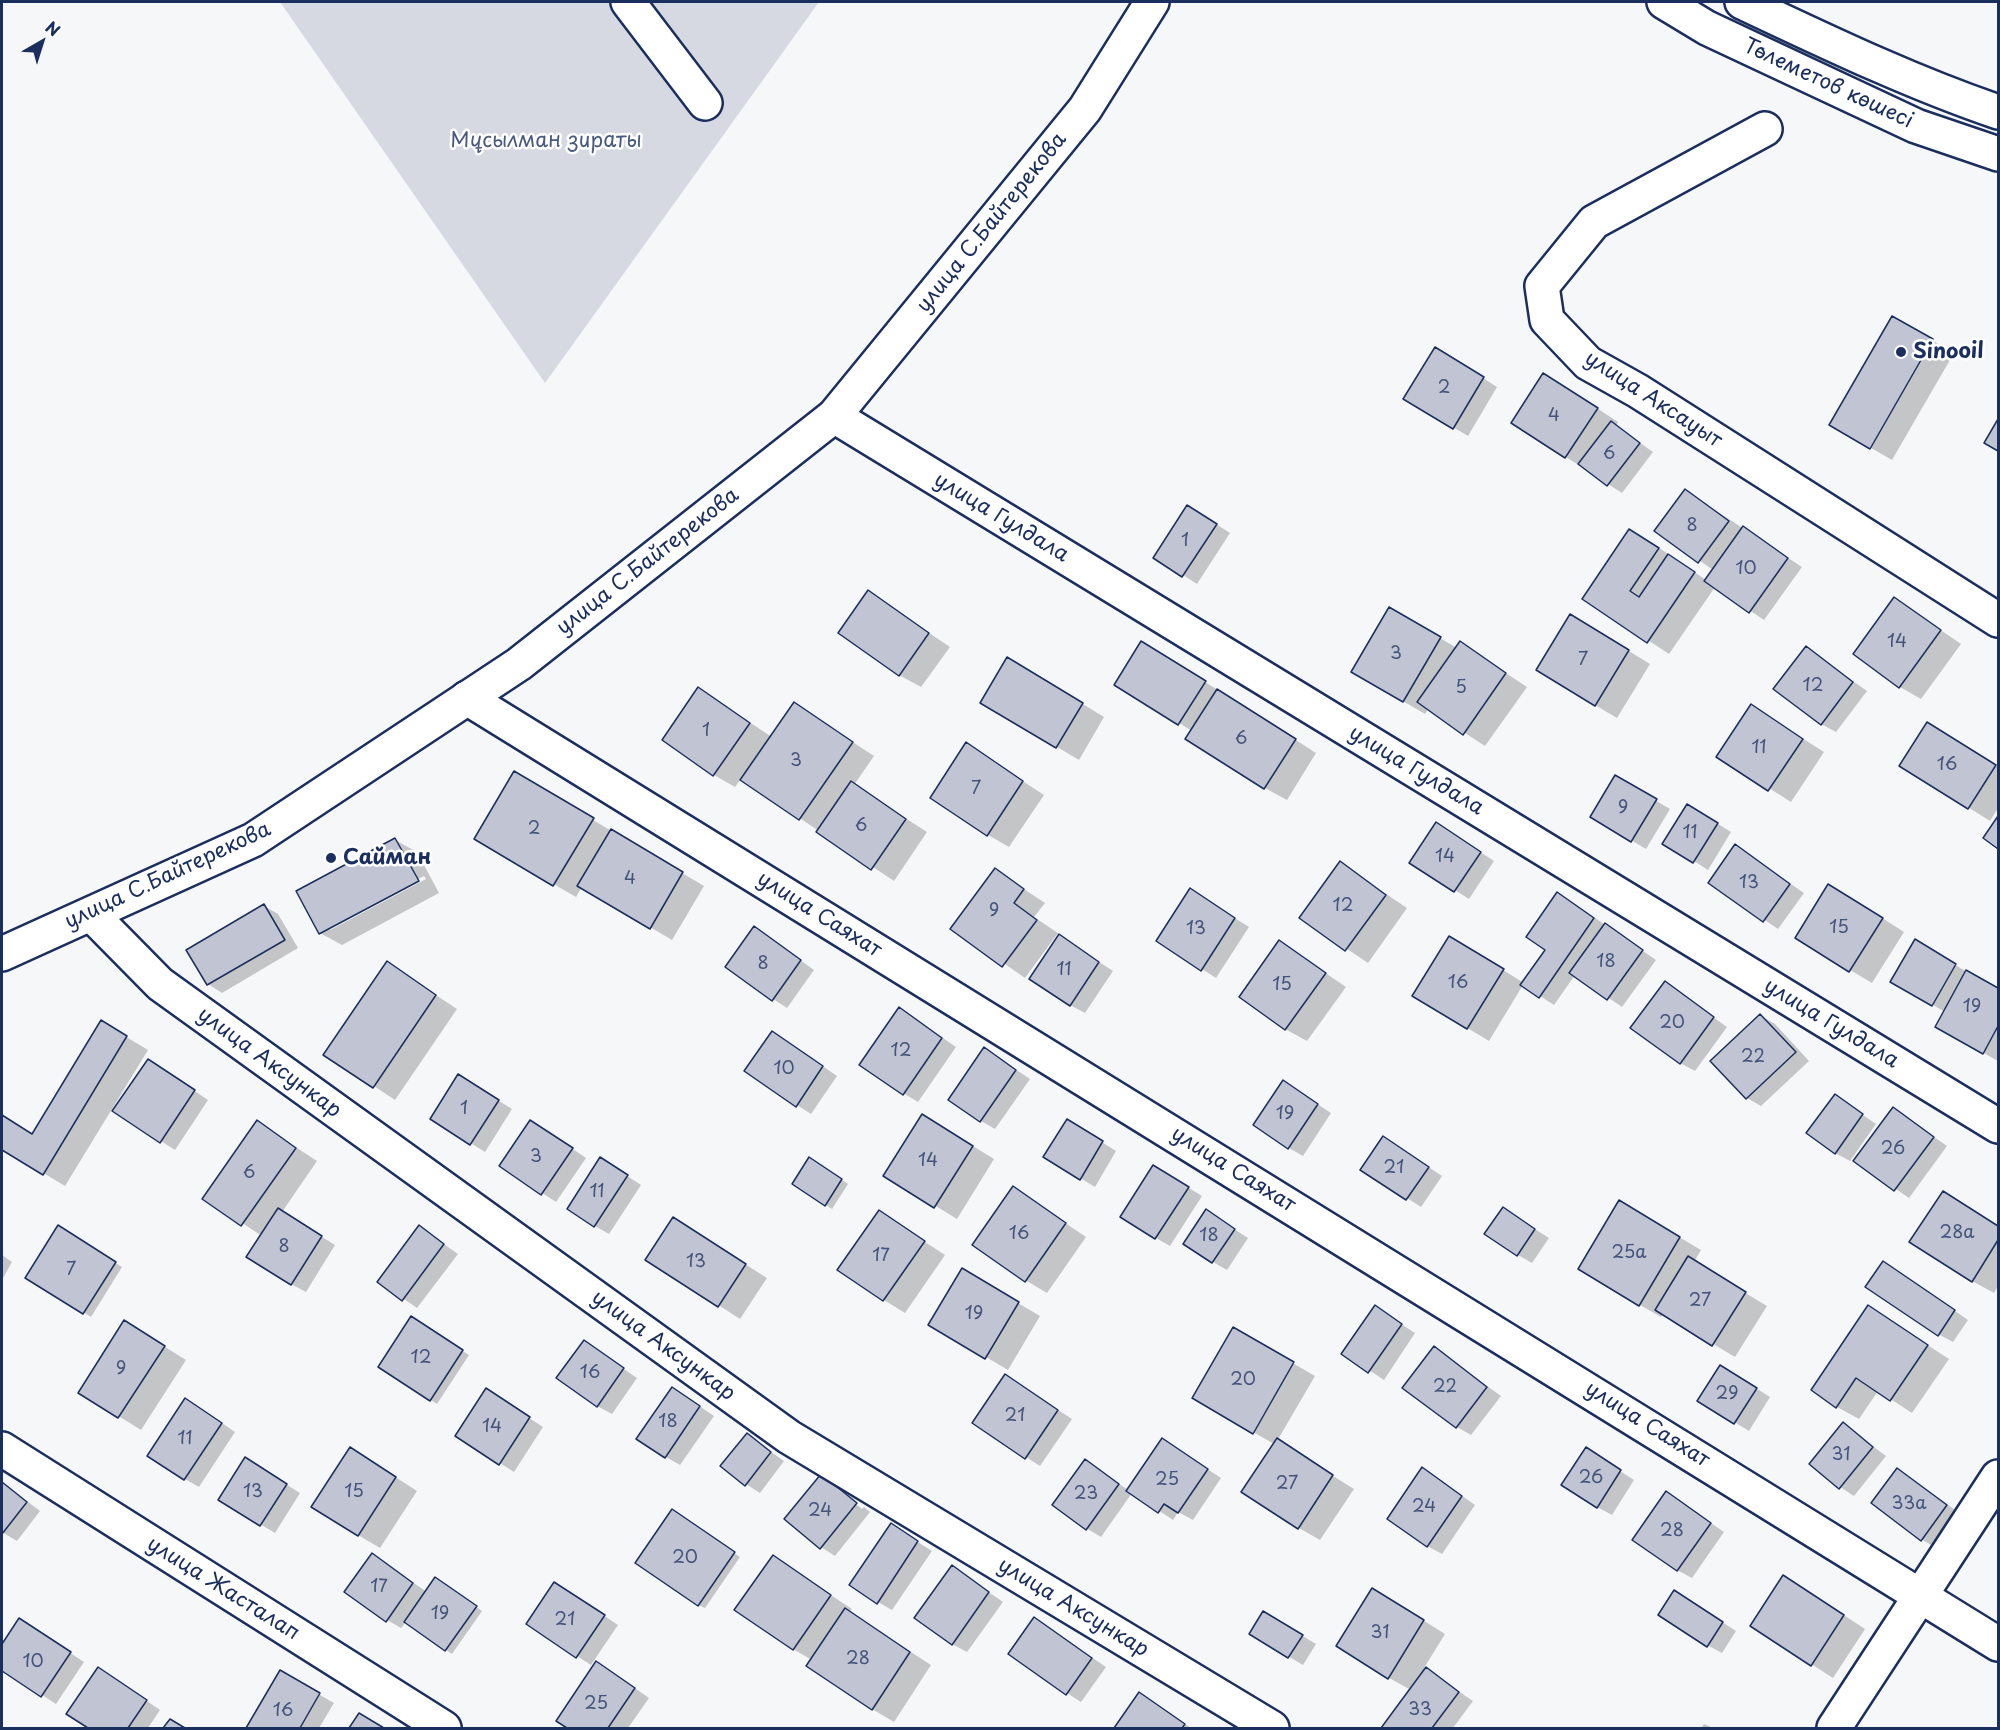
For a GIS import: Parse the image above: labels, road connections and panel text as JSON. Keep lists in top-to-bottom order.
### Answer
{
  "streets": {
    "street": [
      "Төлеметов көшесі",
      "улица С.Байтерекова",
      "улица Аксауыт",
      "улица Гулдала",
      "улица Саяхат",
      "улица Аксункар",
      "улица Жасталап"
    ]
  },
  "crossings": [
    ["улица С.Байтерекова", "улица Гулдала"],
    ["улица С.Байтерекова", "улица Саяхат"],
    ["улица С.Байтерекова", "улица Аксункар"]
  ],
  "parks": ["Мұсылман зираты"],
  "places": ["Sinooil", "Сайман"],
  "house_numbers": [
    "2",
    "4",
    "6",
    "8",
    "1",
    "10",
    "14",
    "3",
    "7",
    "12",
    "5",
    "1",
    "6",
    "11",
    "3",
    "16",
    "7",
    "9",
    "6",
    "2",
    "11",
    "14",
    "4",
    "13",
    "12",
    "9",
    "15",
    "13",
    "18",
    "8",
    "11",
    "16",
    "15",
    "19",
    "20",
    "12",
    "22",
    "10",
    "1",
    "19",
    "26",
    "3",
    "14",
    "21",
    "6",
    "11",
    "28а",
    "16",
    "18",
    "8",
    "25а",
    "17",
    "13",
    "7",
    "27",
    "19",
    "12",
    "9",
    "16",
    "20",
    "22",
    "29",
    "21",
    "18",
    "14",
    "11",
    "31",
    "26",
    "25",
    "27",
    "13",
    "15",
    "23",
    "33а",
    "24",
    "24",
    "28",
    "20",
    "17",
    "19",
    "21",
    "31",
    "28",
    "10",
    "25",
    "33",
    "16"
  ],
  "north": "top right"
}
